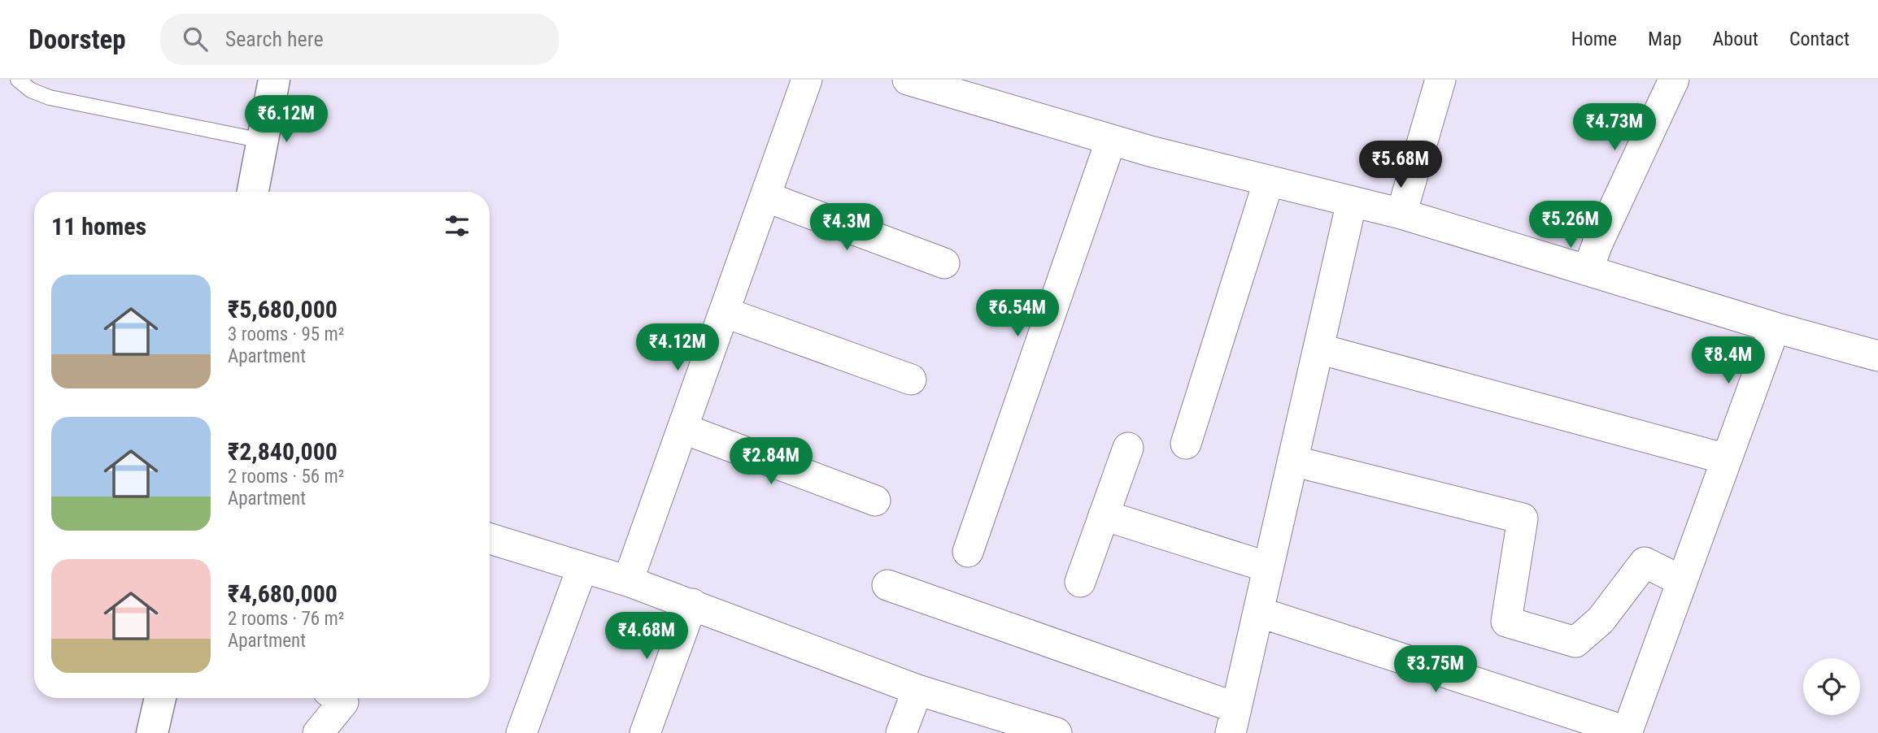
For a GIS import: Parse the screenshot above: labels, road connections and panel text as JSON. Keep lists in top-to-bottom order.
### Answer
{
  "page": {
    "header": "Doorstep",
    "search": "Search here",
    "nav": [
      "Home",
      "Map",
      "About",
      "Contact"
    ],
    "price": [
      "₹6.12M",
      "₹4.73M",
      "₹5.68M",
      "₹5.26M",
      "₹4.3M",
      "₹6.54M",
      "₹4.12M",
      "₹8.4M",
      "₹2.84M",
      "₹4.68M",
      "₹3.75M"
    ],
    "heading": "11 homes",
    "list": [
      {
        "name": "₹5,680,000",
        "note": "3 rooms · 95 m² · Apartment"
      },
      {
        "name": "₹2,840,000",
        "note": "2 rooms · 56 m² · Apartment"
      },
      {
        "name": "₹4,680,000",
        "note": "2 rooms · 76 m² · Apartment"
      }
    ]
  }
}
